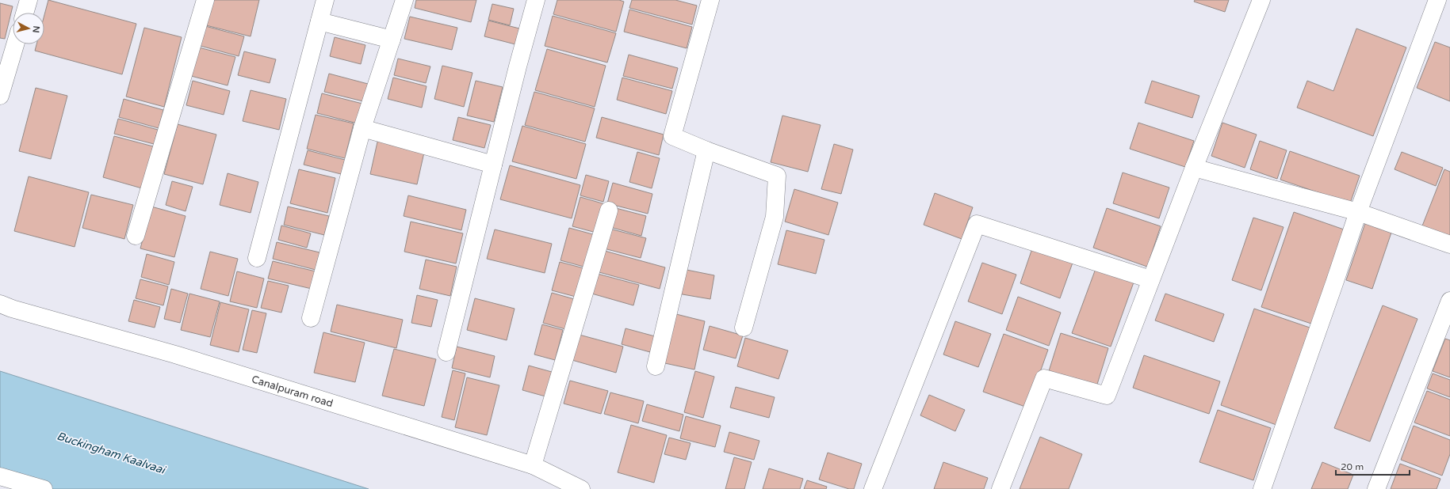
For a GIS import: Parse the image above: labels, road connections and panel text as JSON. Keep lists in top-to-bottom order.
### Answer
{
  "streets": {
    "street": ["Canalpuram road"]
  },
  "water": ["Buckingham Kaalvaai"],
  "scale_bar": "20 m",
  "north": "right"
}
